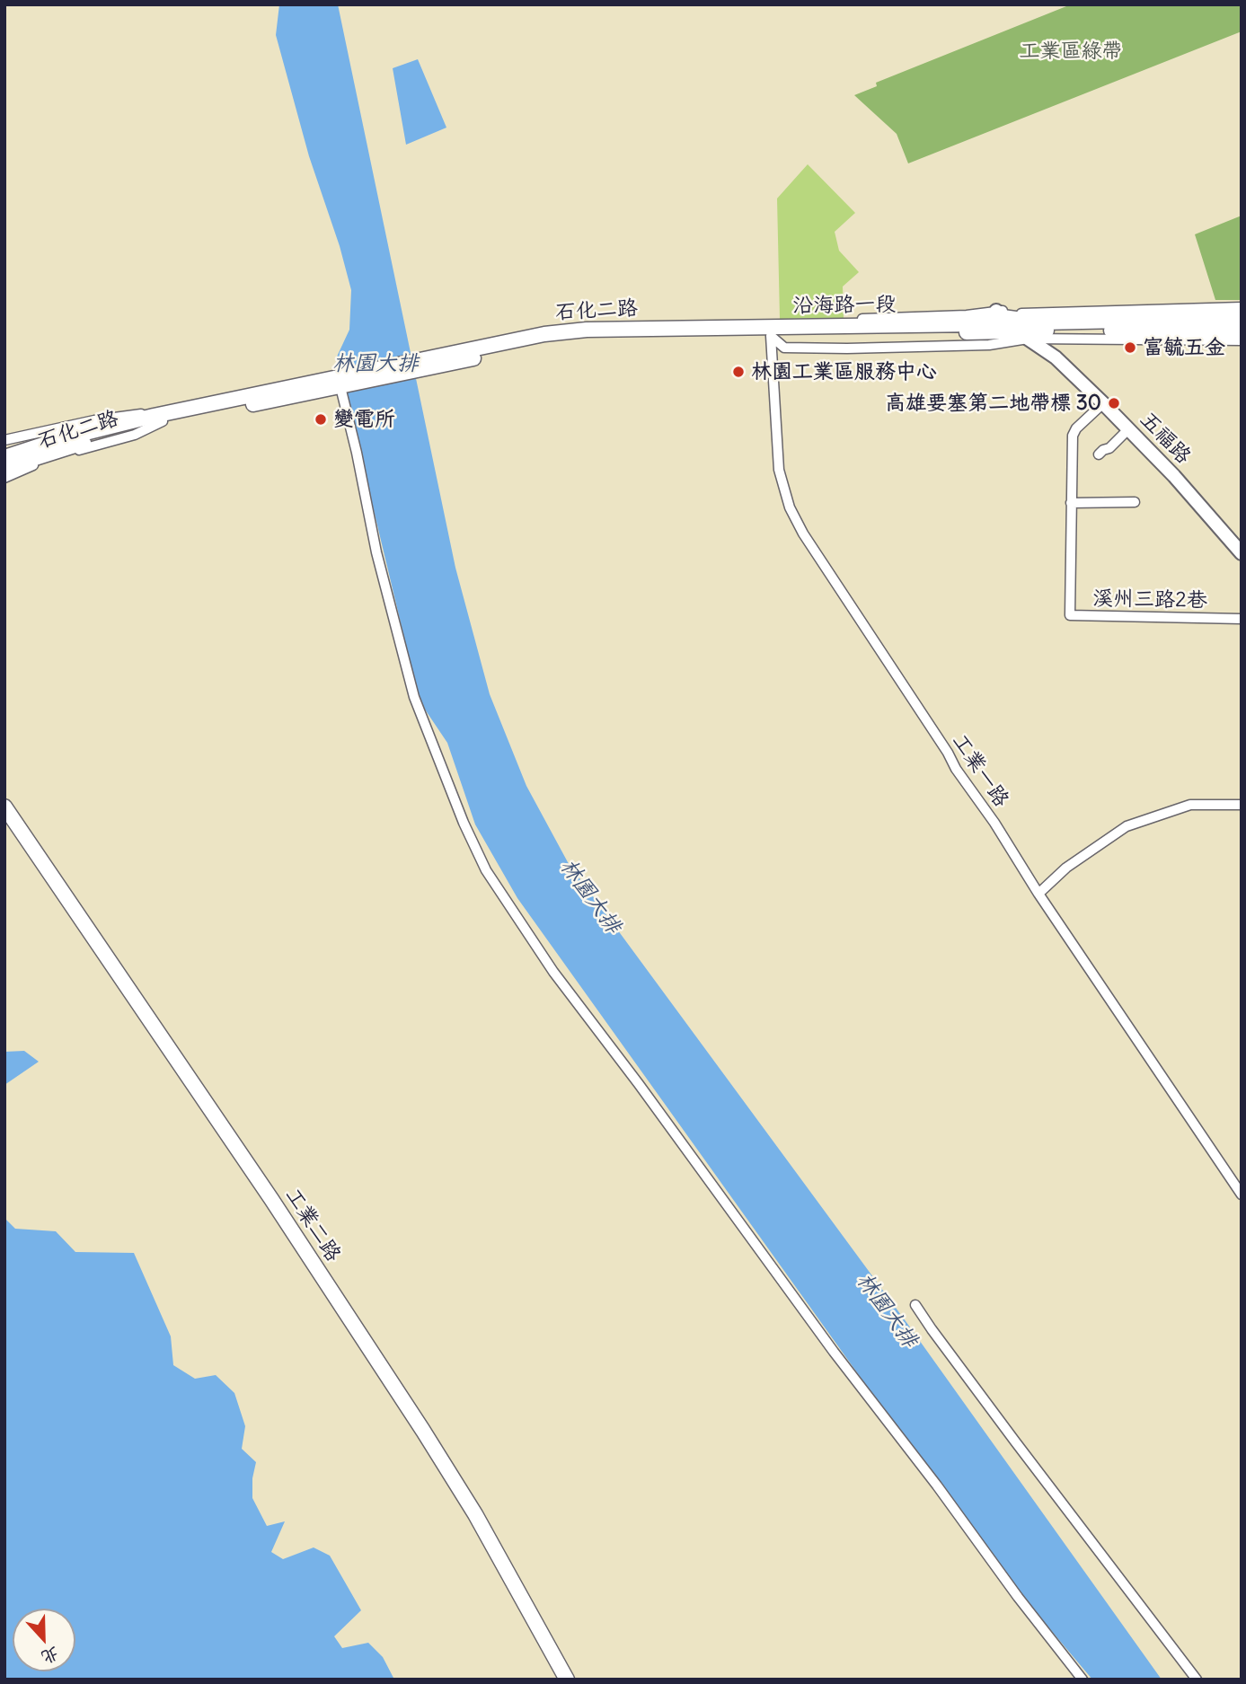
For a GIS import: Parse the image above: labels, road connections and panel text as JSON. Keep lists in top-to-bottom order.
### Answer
{
  "streets": {
    "main road": ["沿海路一段", "石化二路", "工業二路"],
    "street": ["五福路", "溪州三路2巷", "工業一路"]
  },
  "crossings": [
    ["沿海路一段", "石化二路"],
    ["沿海路一段", "五福路"],
    ["沿海路一段", "工業一路"],
    ["石化二路", "工業一路"]
  ],
  "water": ["林園大排"],
  "parks": ["工業區綠帶"],
  "places": [
    "富毓五金",
    "林園工業區服務中心",
    "高雄要塞第二地帶標 30",
    "變電所"
  ],
  "north": "bottom"
}
